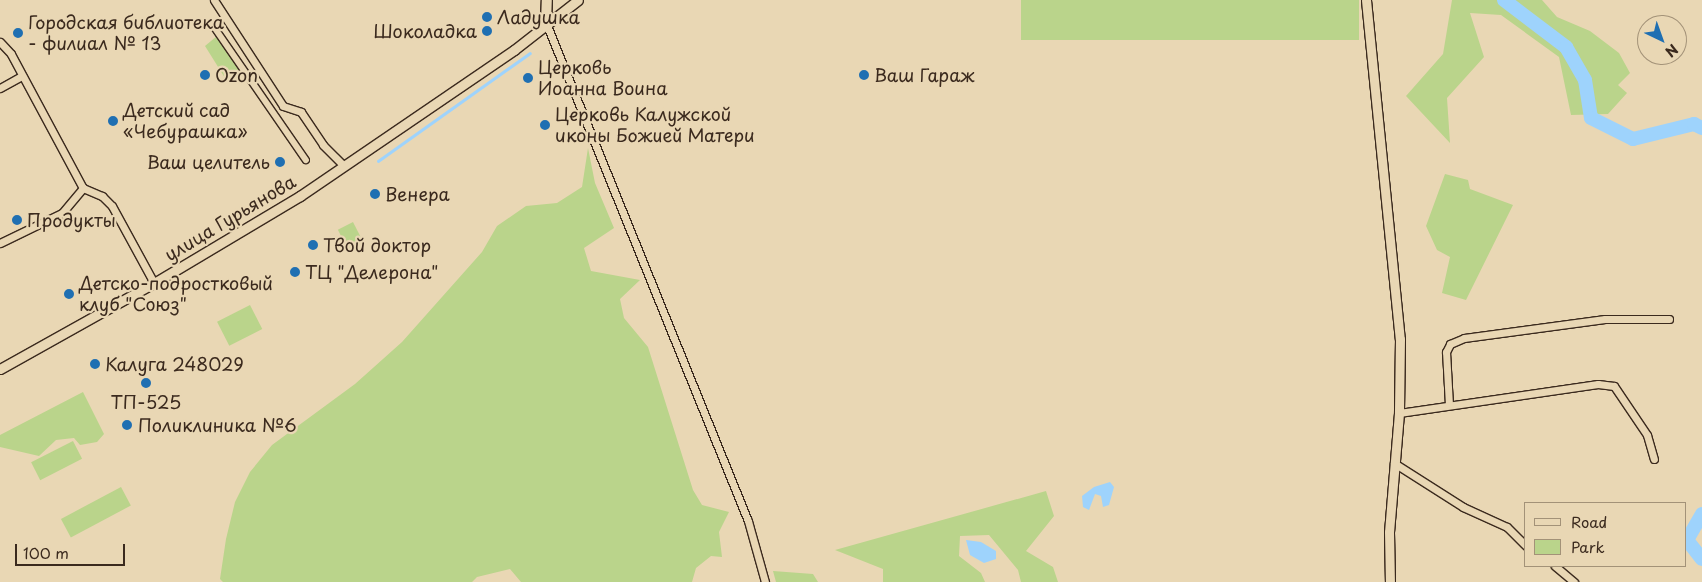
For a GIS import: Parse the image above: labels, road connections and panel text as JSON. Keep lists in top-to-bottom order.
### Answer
{
  "streets": {
    "street": ["улица Гурьянова"]
  },
  "places": [
    "Ладушка",
    "Шоколадка",
    "Городская библиотека - филиал № 13",
    "Ozon",
    "Ваш Гараж",
    "Церковь Иоанна Воина",
    "Детский сад «Чебурашка»",
    "Церковь Калужской иконы Божией Матери",
    "Ваш целитель",
    "Венера",
    "Продукты",
    "Твой доктор",
    "ТЦ \"Делерона\"",
    "Детско-подростковый клуб \"Союз\"",
    "Калуга 248029",
    "ТП-525",
    "Поликлиника №6"
  ],
  "legend": ["Road", "Park"],
  "scale_bar": "100 m",
  "north": "bottom right"
}
